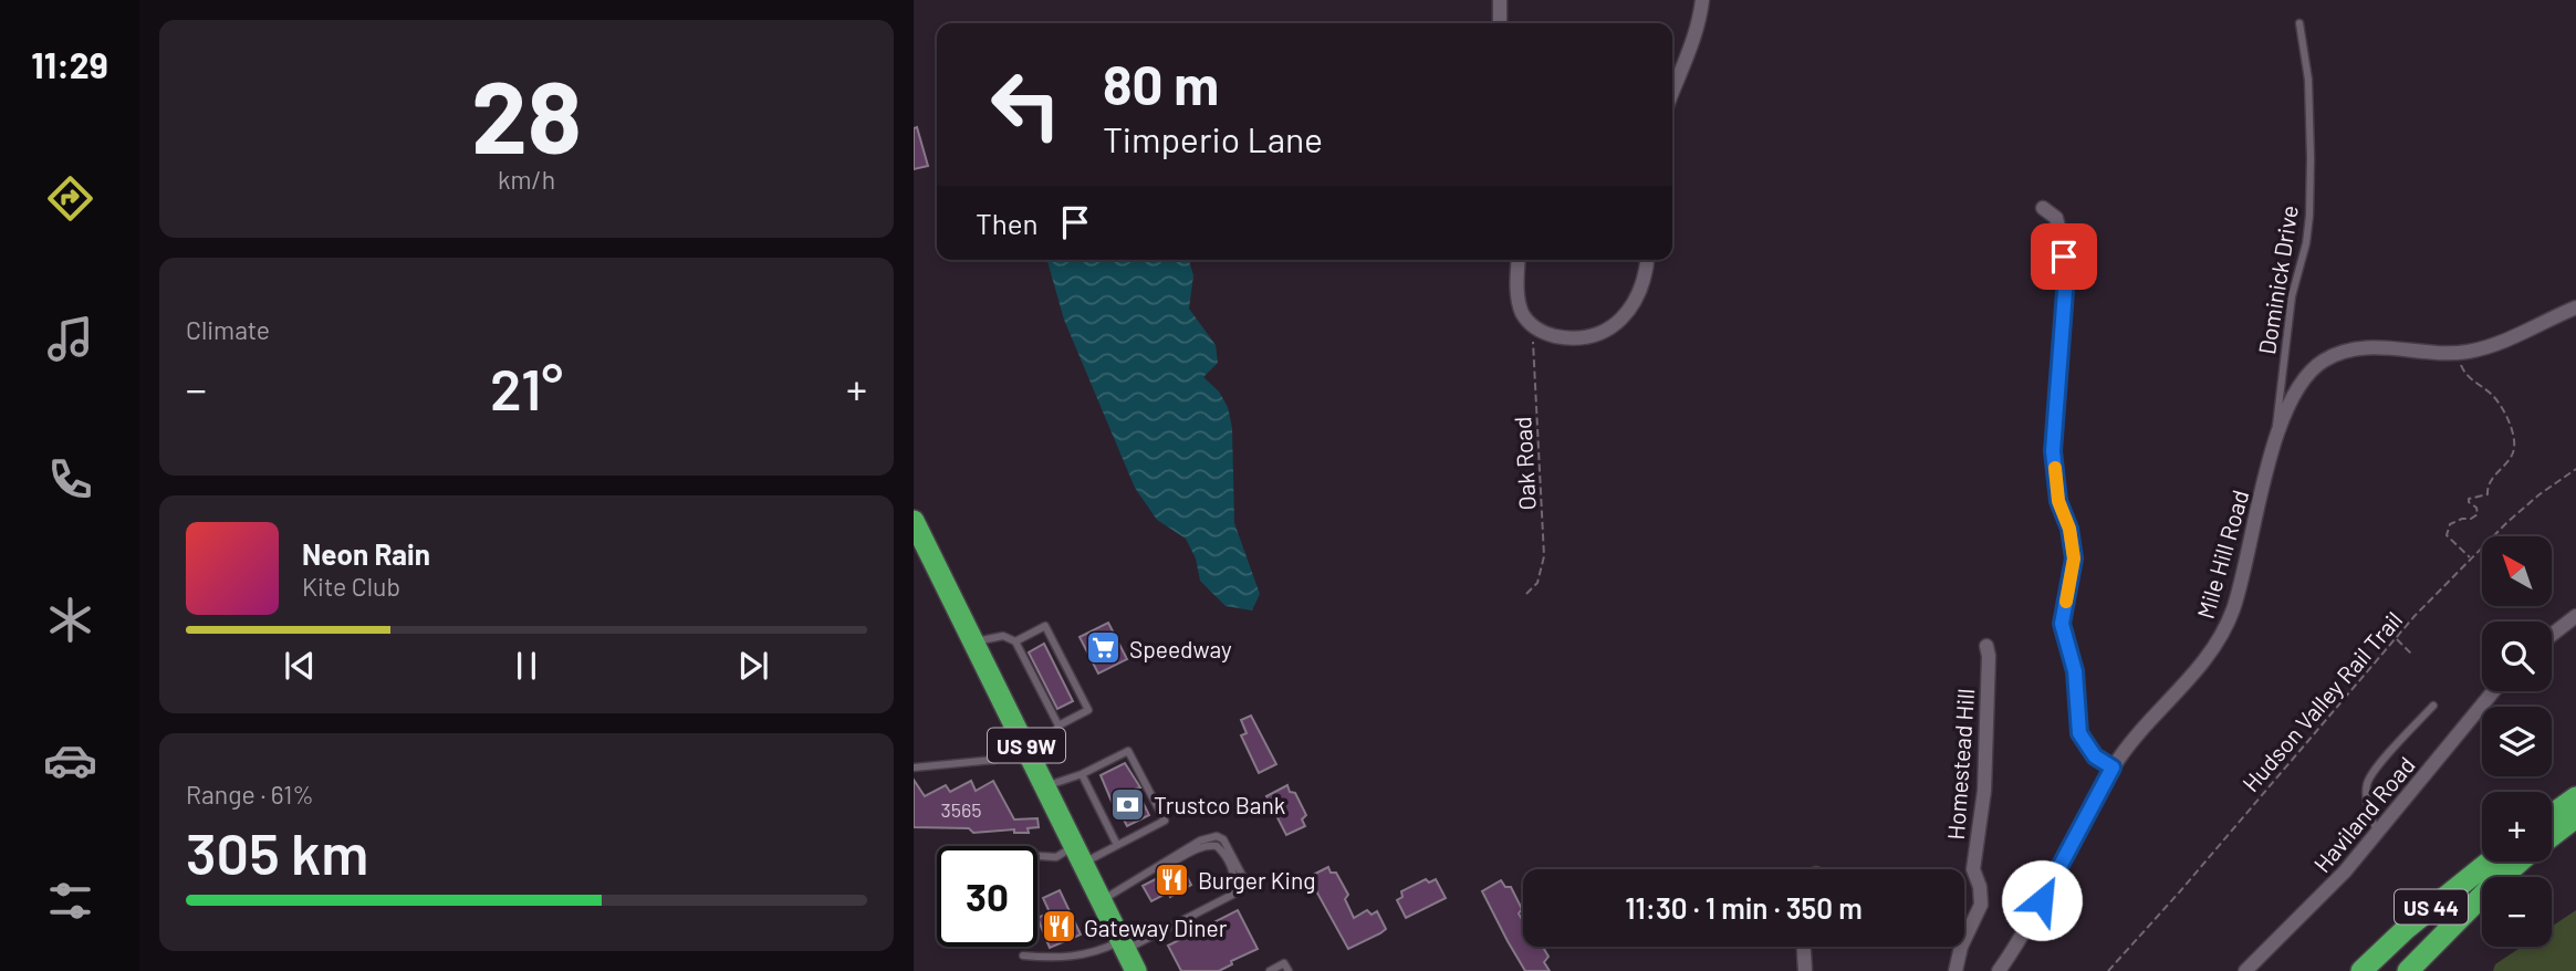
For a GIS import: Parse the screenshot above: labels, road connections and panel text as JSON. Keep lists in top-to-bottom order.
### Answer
{
  "streets": {
    "highway": ["US 9W", "US 44"],
    "street": ["Mile Hill Road", "Homestead Hill", "Haviland Road"],
    "lane": ["Dominick Drive"],
    "path": ["Oak Road", "Hudson Valley Rail Trail"]
  },
  "crossings": [
    ["Dominick Drive", "Mile Hill Road"]
  ],
  "places": {
    "supermarket": ["Speedway"],
    "bank": ["Trustco Bank"],
    "restaurant": ["Burger King", "Gateway Diner"]
  },
  "house_numbers": ["3565"],
  "north": "top left",
  "page": {
    "tabs": "11:29",
    "tile": [
      ["28", "km/h"],
      "Climate",
      ["Range · 61%", "305 km"]
    ],
    "turn": ["80 m", "Timperio Lane"],
    "then": "Then",
    "heat": ["−", "21°", "+"],
    "song": ["Neon Rain", "Kite Club"],
    "map_buttons": ["+", "−"],
    "limit": "30",
    "trip": "11:30 · 1 min · 350 m"
  }
}
